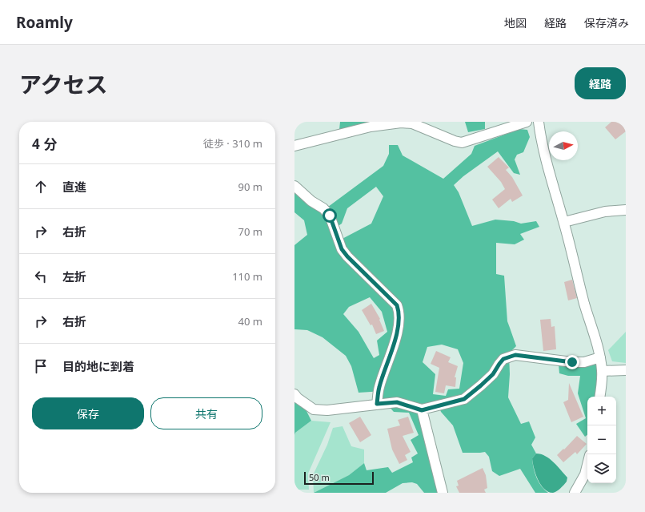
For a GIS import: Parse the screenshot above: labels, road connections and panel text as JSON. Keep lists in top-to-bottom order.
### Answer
{
  "scale_bar": "50 m",
  "north": "right",
  "page": {
    "header": "Roamly",
    "nav": ["地図", "経路", "保存済み"],
    "title": "アクセス",
    "buttons": [
      "経路",
      ["保存", "共有"]
    ],
    "heading": ["4 分", "徒歩 · 310 m"],
    "list": [
      ["直進", "90 m"],
      ["右折", "70 m"],
      ["左折", "110 m"],
      ["右折", "40 m"],
      "目的地に到着"
    ],
    "map_buttons": ["+", "−"],
    "scale": "50 m"
  }
}
